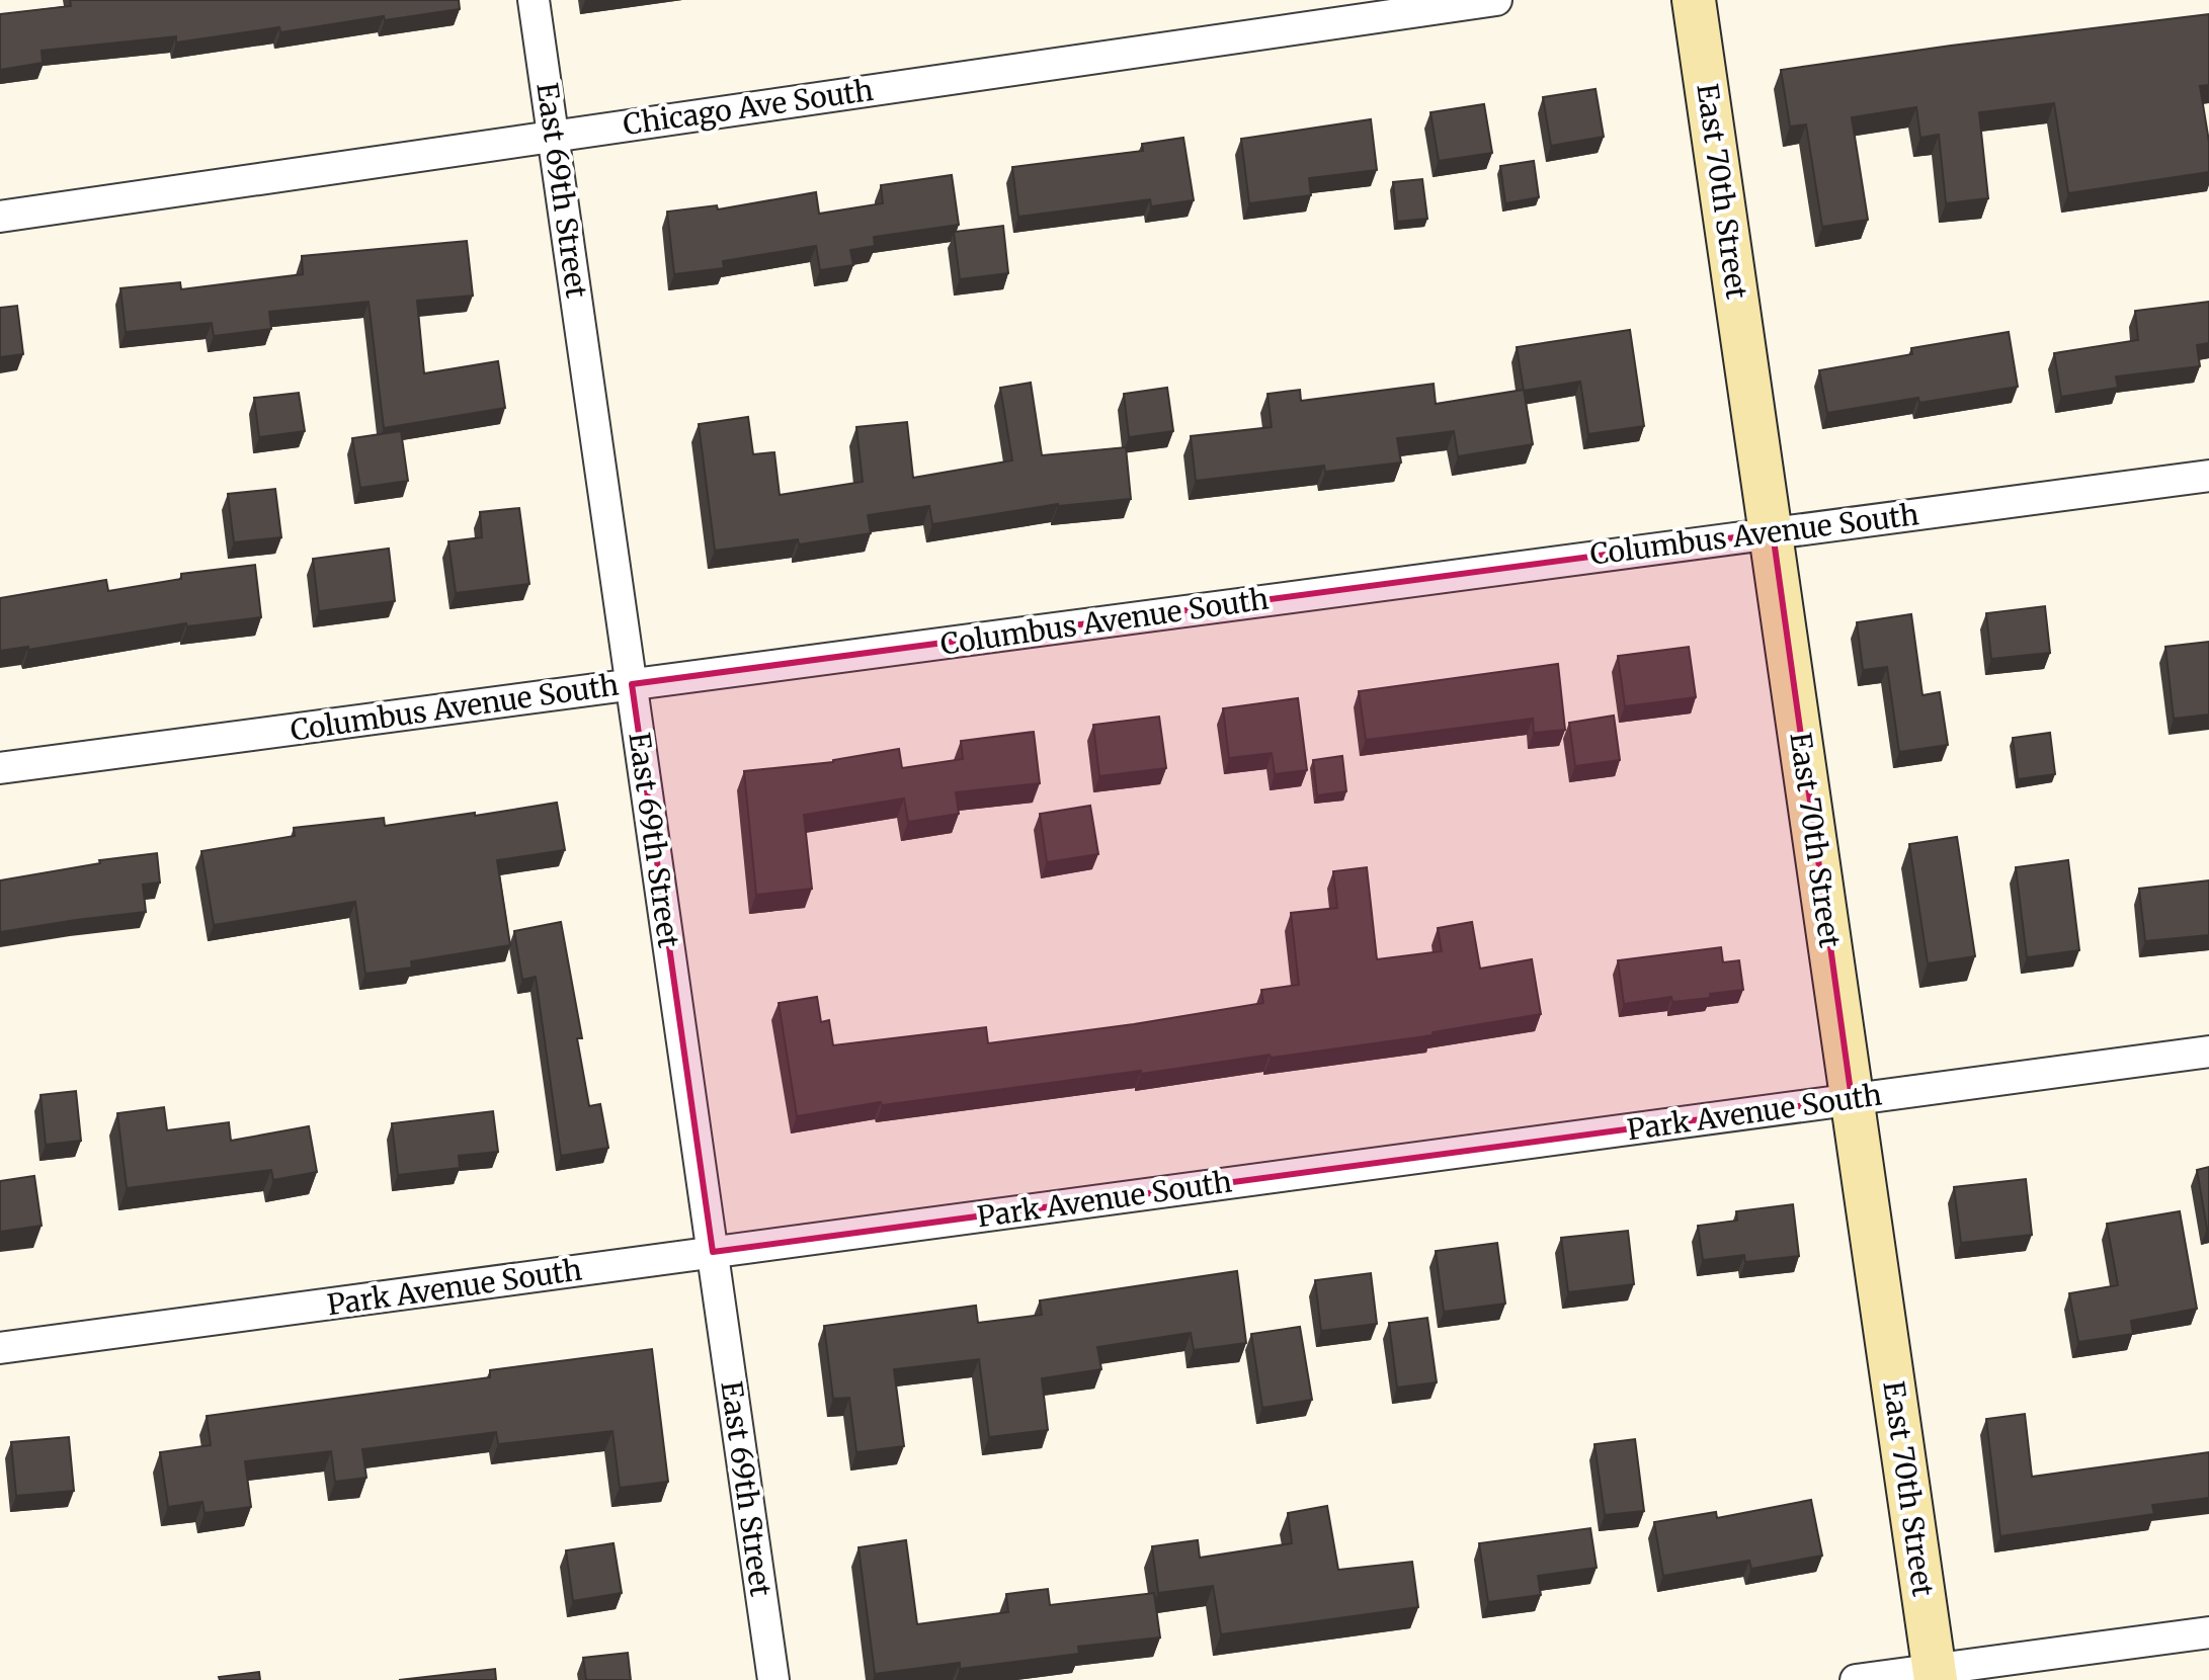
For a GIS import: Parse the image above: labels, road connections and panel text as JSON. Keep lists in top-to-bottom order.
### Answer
{
  "streets": {
    "street": [
      "Chicago Ave South",
      "East 69th Street",
      "East 70th Street",
      "Columbus Avenue South",
      "Park Avenue South"
    ]
  },
  "crossings": [
    ["Chicago Ave South", "East 69th Street"],
    ["East 69th Street", "Columbus Avenue South"],
    ["East 69th Street", "Park Avenue South"],
    ["East 70th Street", "Columbus Avenue South"],
    ["East 70th Street", "Park Avenue South"]
  ]
}
